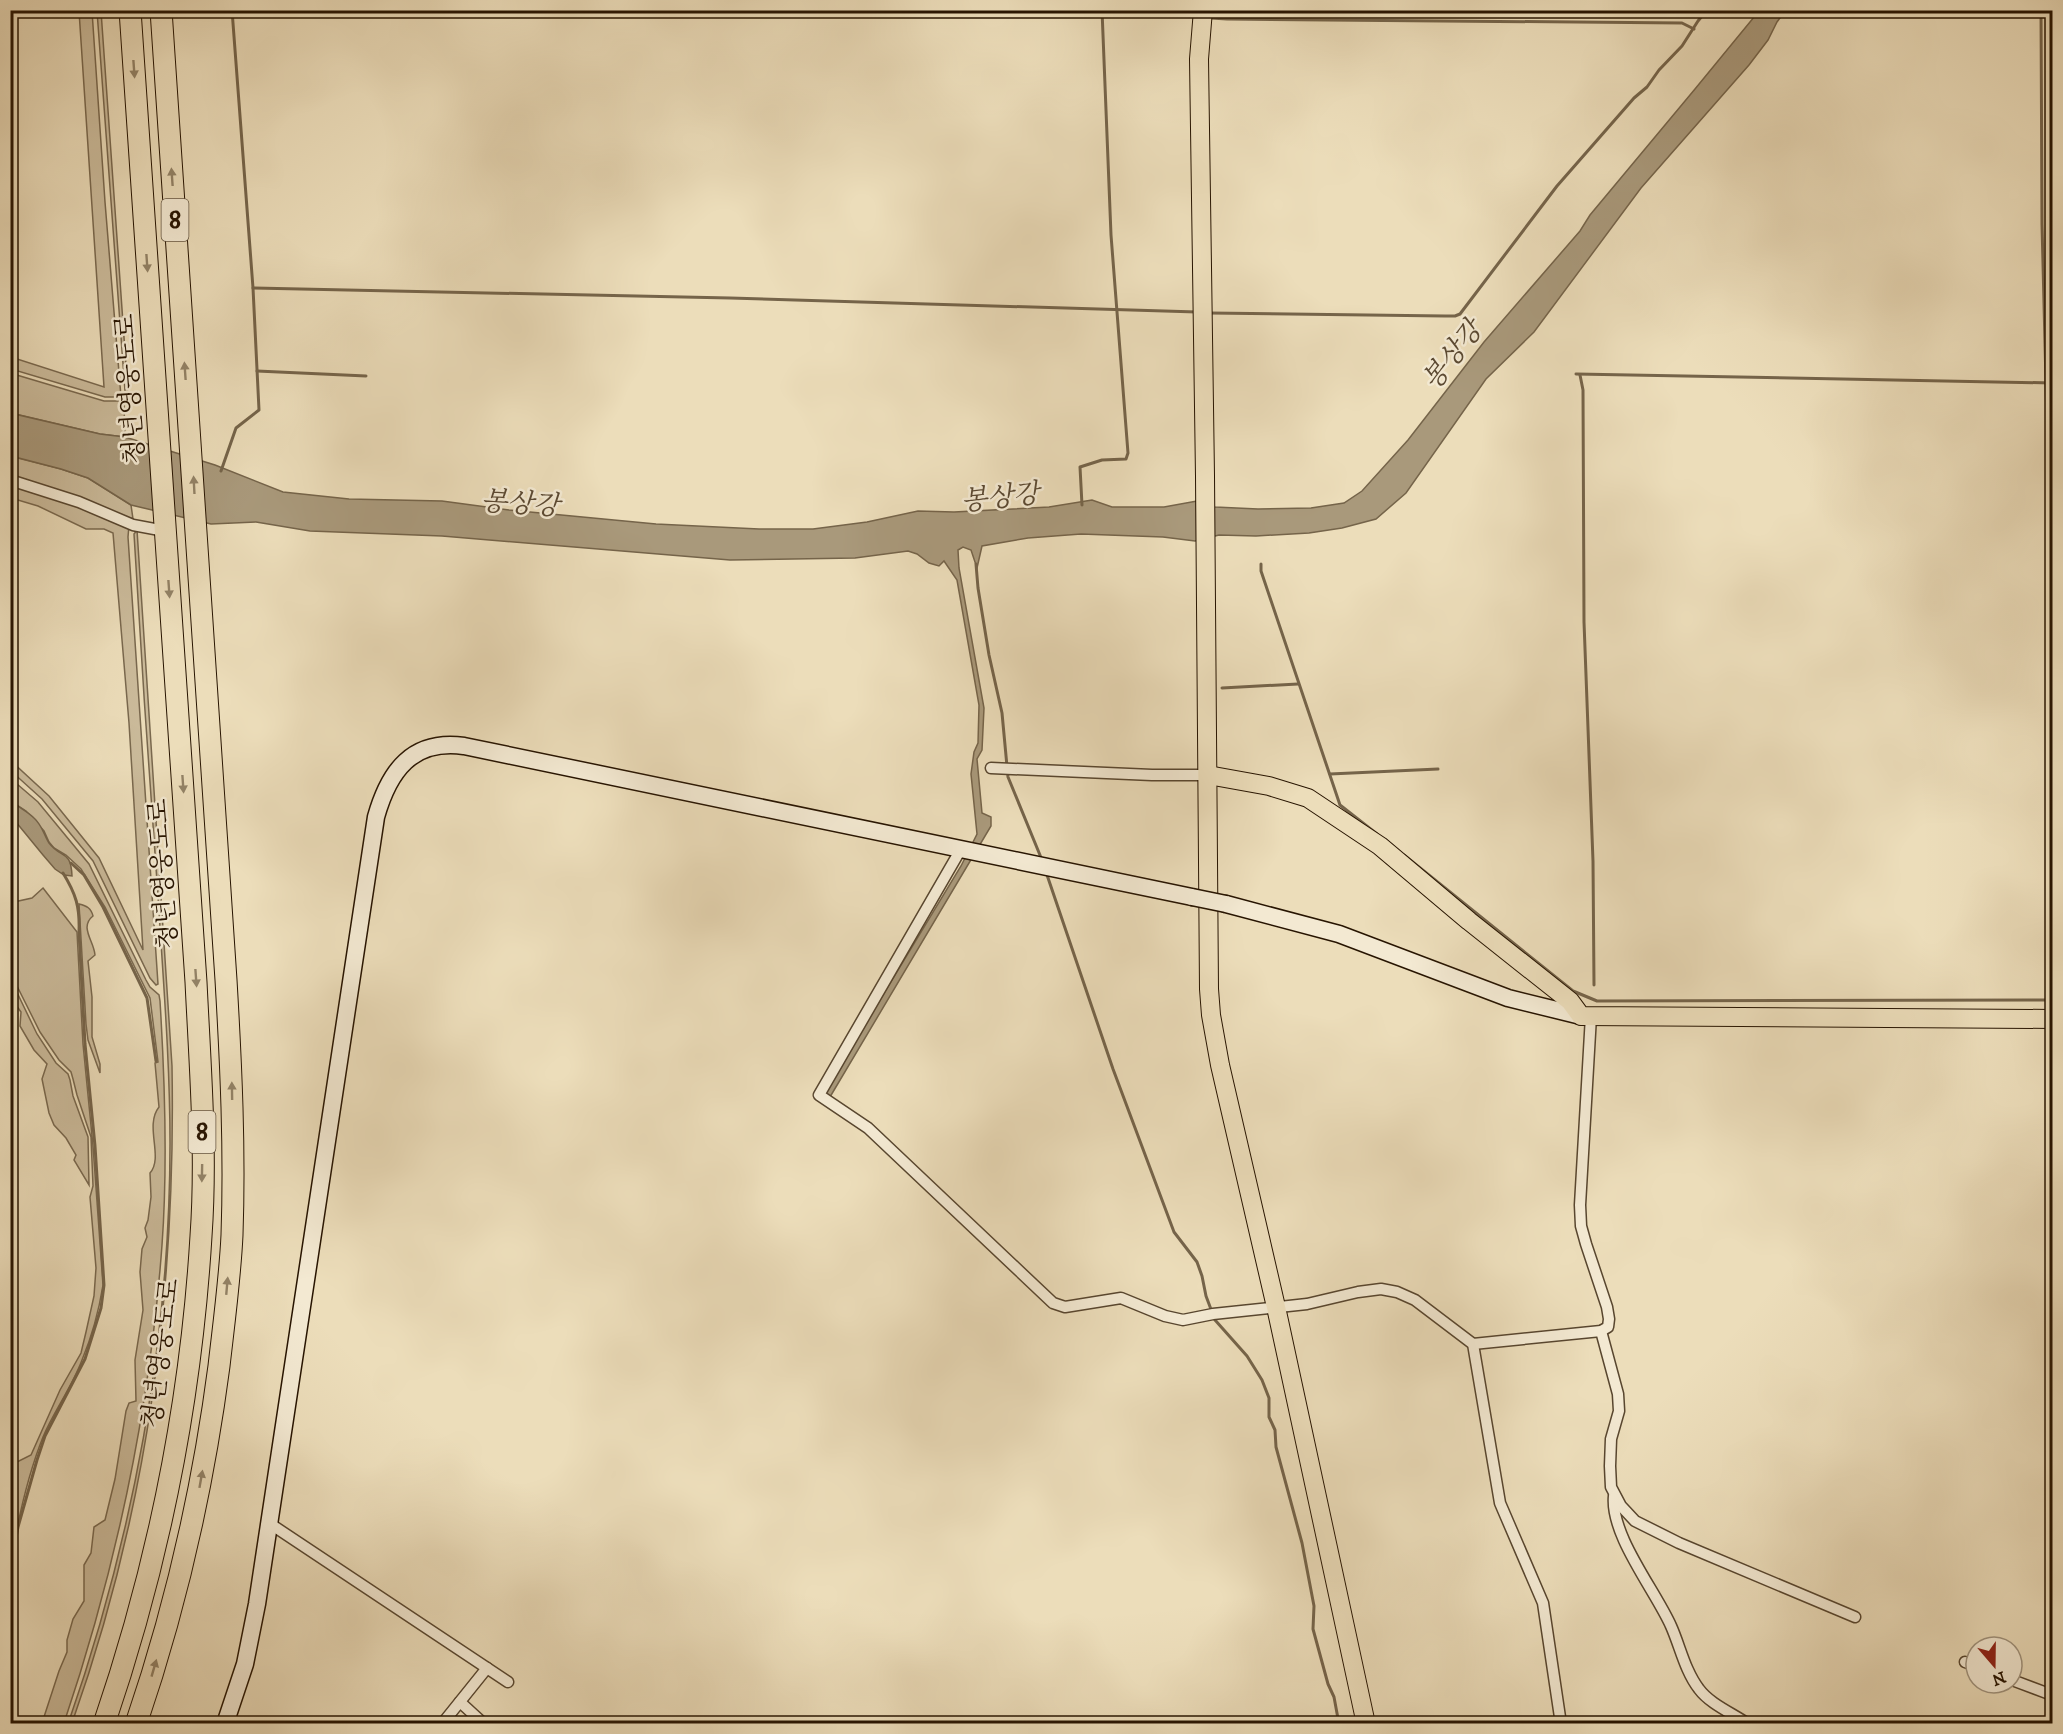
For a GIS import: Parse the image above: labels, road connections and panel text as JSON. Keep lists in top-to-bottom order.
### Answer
{
  "streets": {
    "highway": ["8", "청년영웅도로"]
  },
  "water": ["봉상강"],
  "north": "bottom"
}
